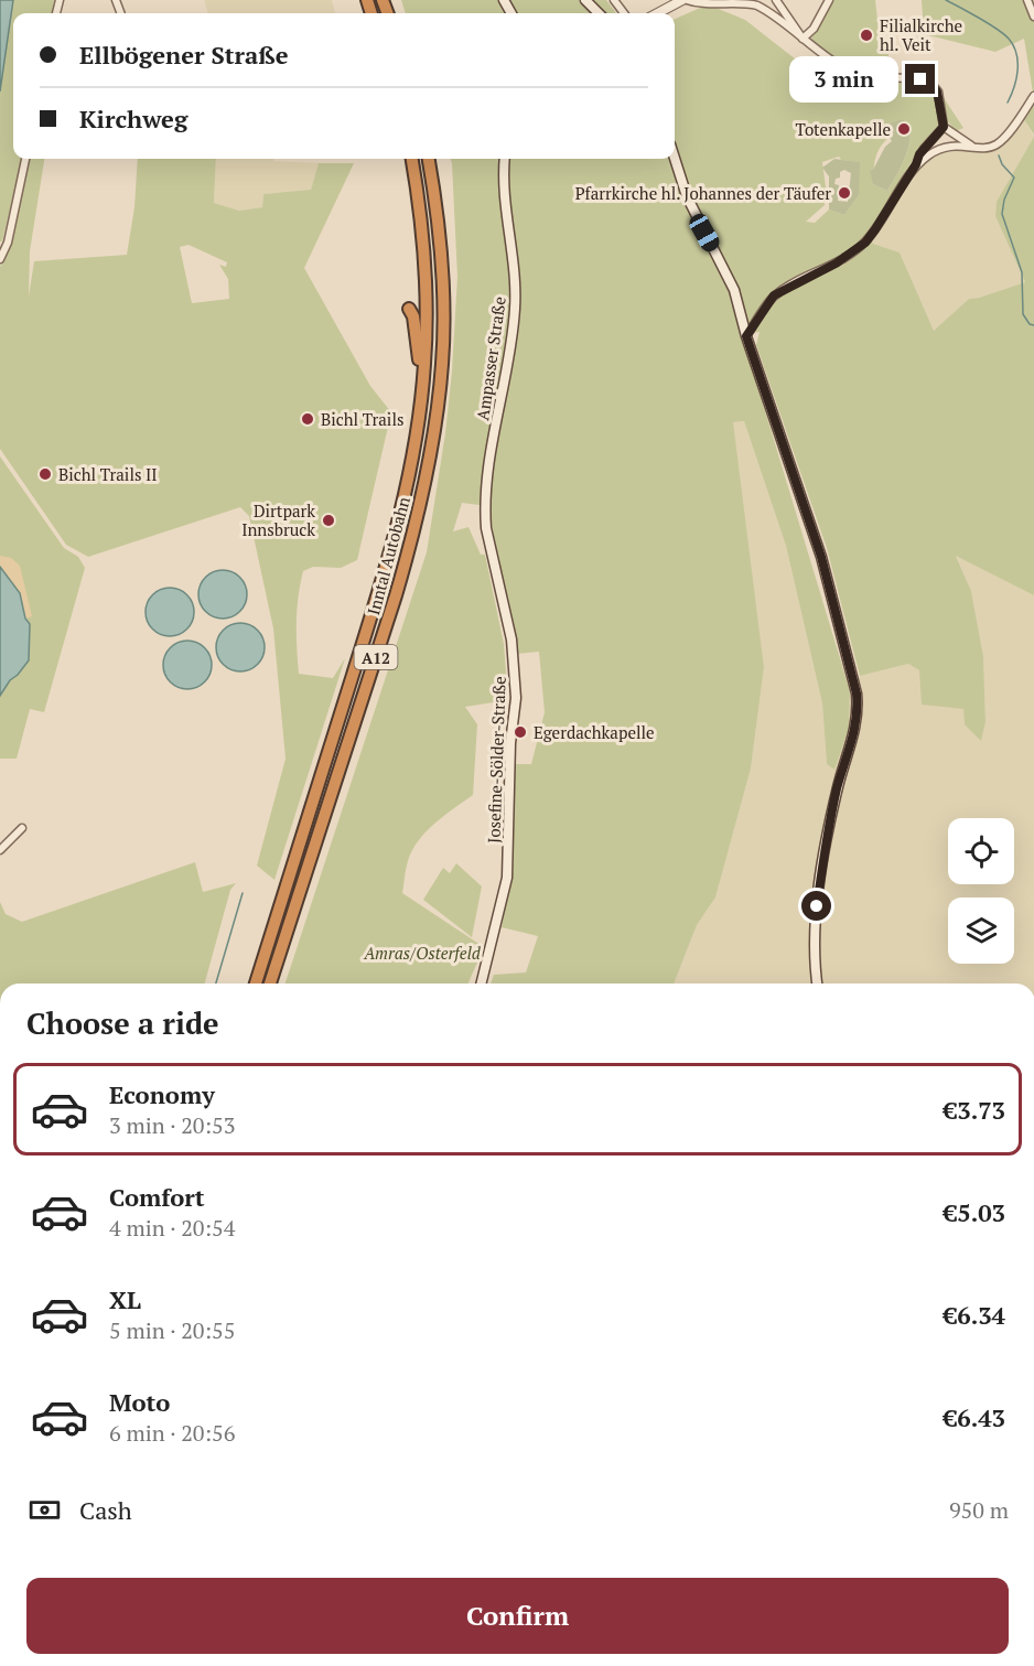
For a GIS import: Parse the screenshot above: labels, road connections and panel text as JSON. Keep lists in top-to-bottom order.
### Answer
{
  "streets": {
    "highway": ["Inntal Autobahn", "A12"],
    "main road": ["Ampasser Straße", "Josefine-Sölder-Straße"]
  },
  "crossings": [
    ["Ampasser Straße", "Josefine-Sölder-Straße"]
  ],
  "parks": ["Amras/Osterfeld"],
  "places": [
    "Filialkirche hl. Veit",
    "Totenkapelle",
    "Pfarrkirche hl. Johannes der Täufer",
    "Bichl Trails",
    "Bichl Trails II",
    "Dirtpark Innsbruck",
    "Egerdachkapelle"
  ],
  "page": {
    "banner": ["Ellbögener Straße", "Kirchweg"],
    "bubble": "3 min",
    "heading": "Choose a ride",
    "list": [
      {
        "name": "Economy",
        "note": "3 min · 20:53",
        "value": "€3.73"
      },
      {
        "name": "Comfort",
        "note": "4 min · 20:54",
        "value": "€5.03"
      },
      {
        "name": "XL",
        "note": "5 min · 20:55",
        "value": "€6.34"
      },
      {
        "name": "Moto",
        "note": "6 min · 20:56",
        "value": "€6.43"
      }
    ],
    "pay": ["Cash", "950 m"],
    "buttons": "Confirm"
  }
}
